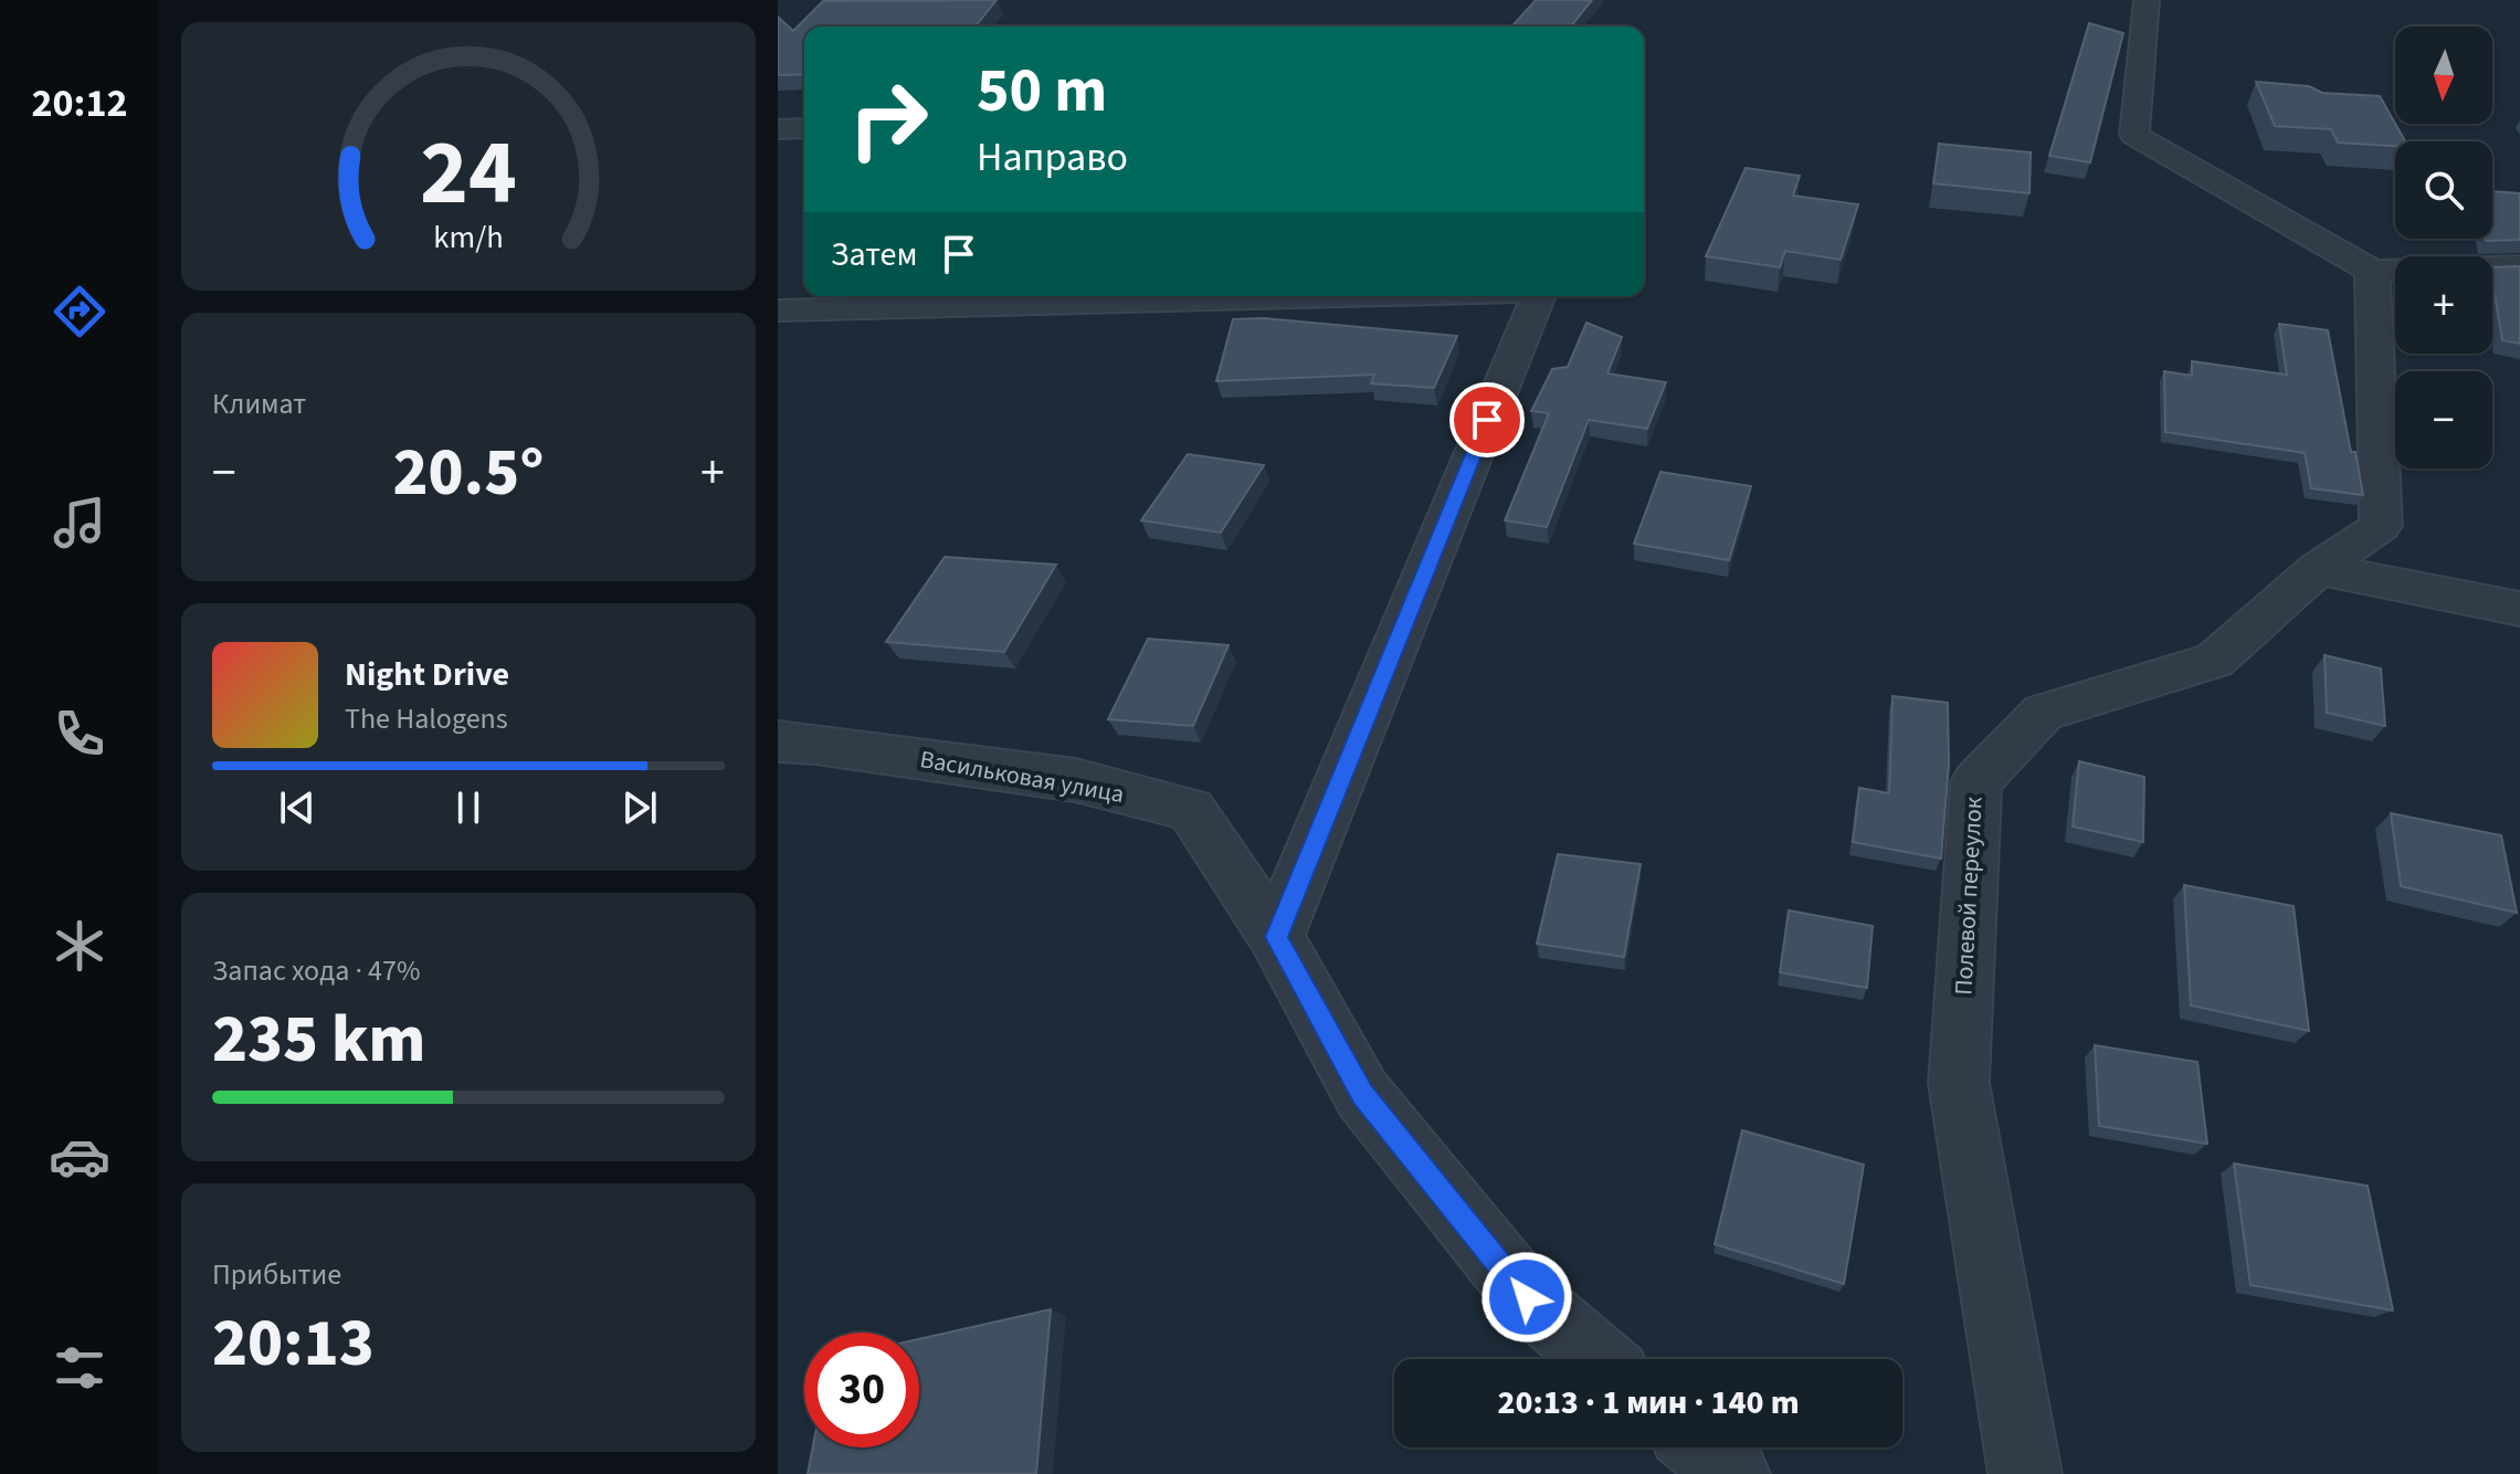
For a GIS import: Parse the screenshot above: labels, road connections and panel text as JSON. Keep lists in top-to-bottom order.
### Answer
{
  "streets": {
    "street": ["Васильковая улица", "Полевой переулок"]
  },
  "north": "bottom",
  "page": {
    "tabs": "20:12",
    "map_buttons": ["+", "−"],
    "turn": ["50 m", "Направо"],
    "then": "Затем",
    "tile": [
      "Климат",
      ["Запас хода · 47%", "235 km"],
      ["Прибытие", "20:13"]
    ],
    "heat": ["−", "20.5°", "+"],
    "song": ["Night Drive", "The Halogens"],
    "limit": "30",
    "trip": "20:13 · 1 мин · 140 m",
    "gauge": ["24", "km/h"]
  }
}
